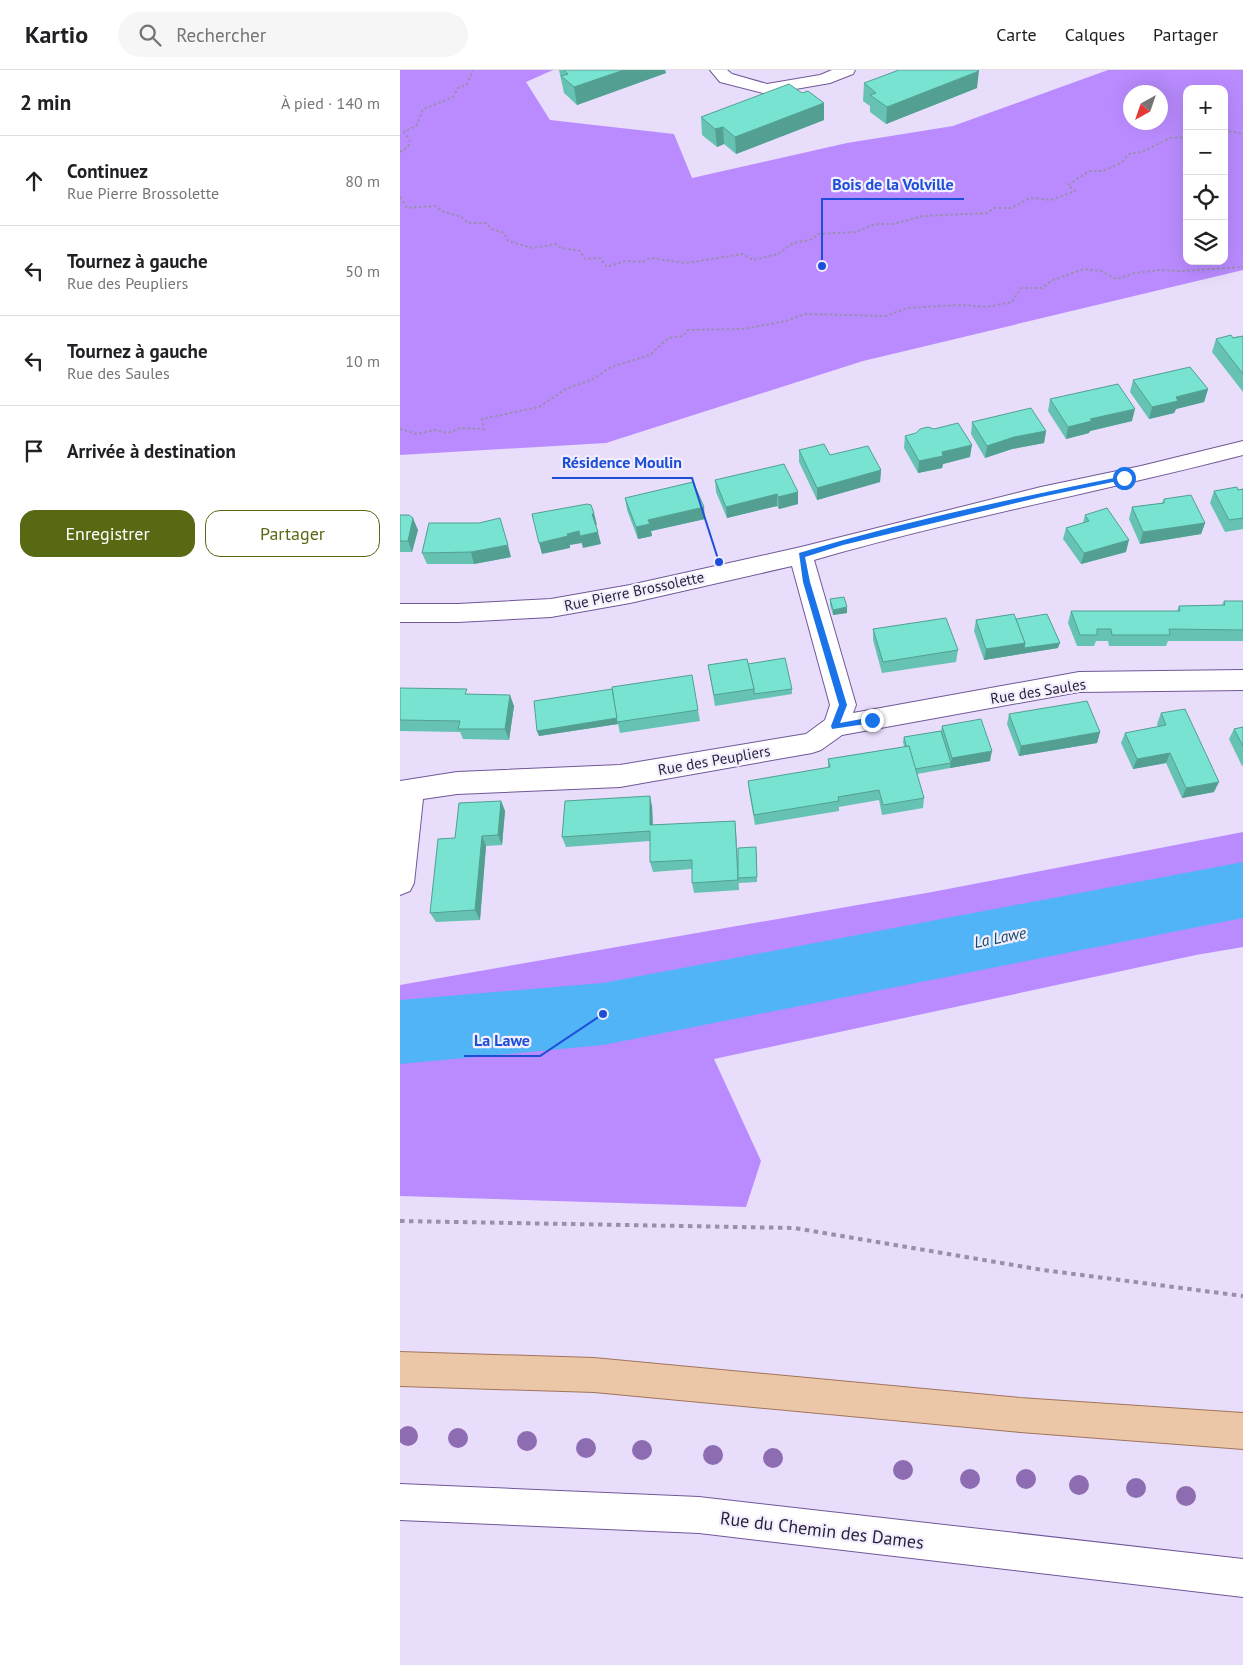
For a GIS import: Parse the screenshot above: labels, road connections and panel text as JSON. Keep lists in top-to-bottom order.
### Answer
{
  "streets": {
    "street": [
      "Rue Pierre Brossolette",
      "Rue des Saules",
      "Rue des Peupliers",
      "Rue du Chemin des Dames"
    ]
  },
  "crossings": [
    ["Rue des Saules", "Rue des Peupliers"]
  ],
  "water": ["La Lawe"],
  "places": ["Bois de la Volville", "Résidence Moulin", "La Lawe"],
  "north": "bottom left",
  "page": {
    "header": "Kartio",
    "search": "Rechercher",
    "nav": ["Carte", "Calques", "Partager"],
    "heading": ["2 min", "À pied · 140 m"],
    "map_buttons": ["+", "−"],
    "list": [
      ["Continuez", "Rue Pierre Brossolette", "80 m"],
      ["Tournez à gauche", "Rue des Peupliers", "50 m"],
      ["Tournez à gauche", "Rue des Saules", "10 m"],
      "Arrivée à destination"
    ],
    "buttons": ["Enregistrer", "Partager"]
  }
}
